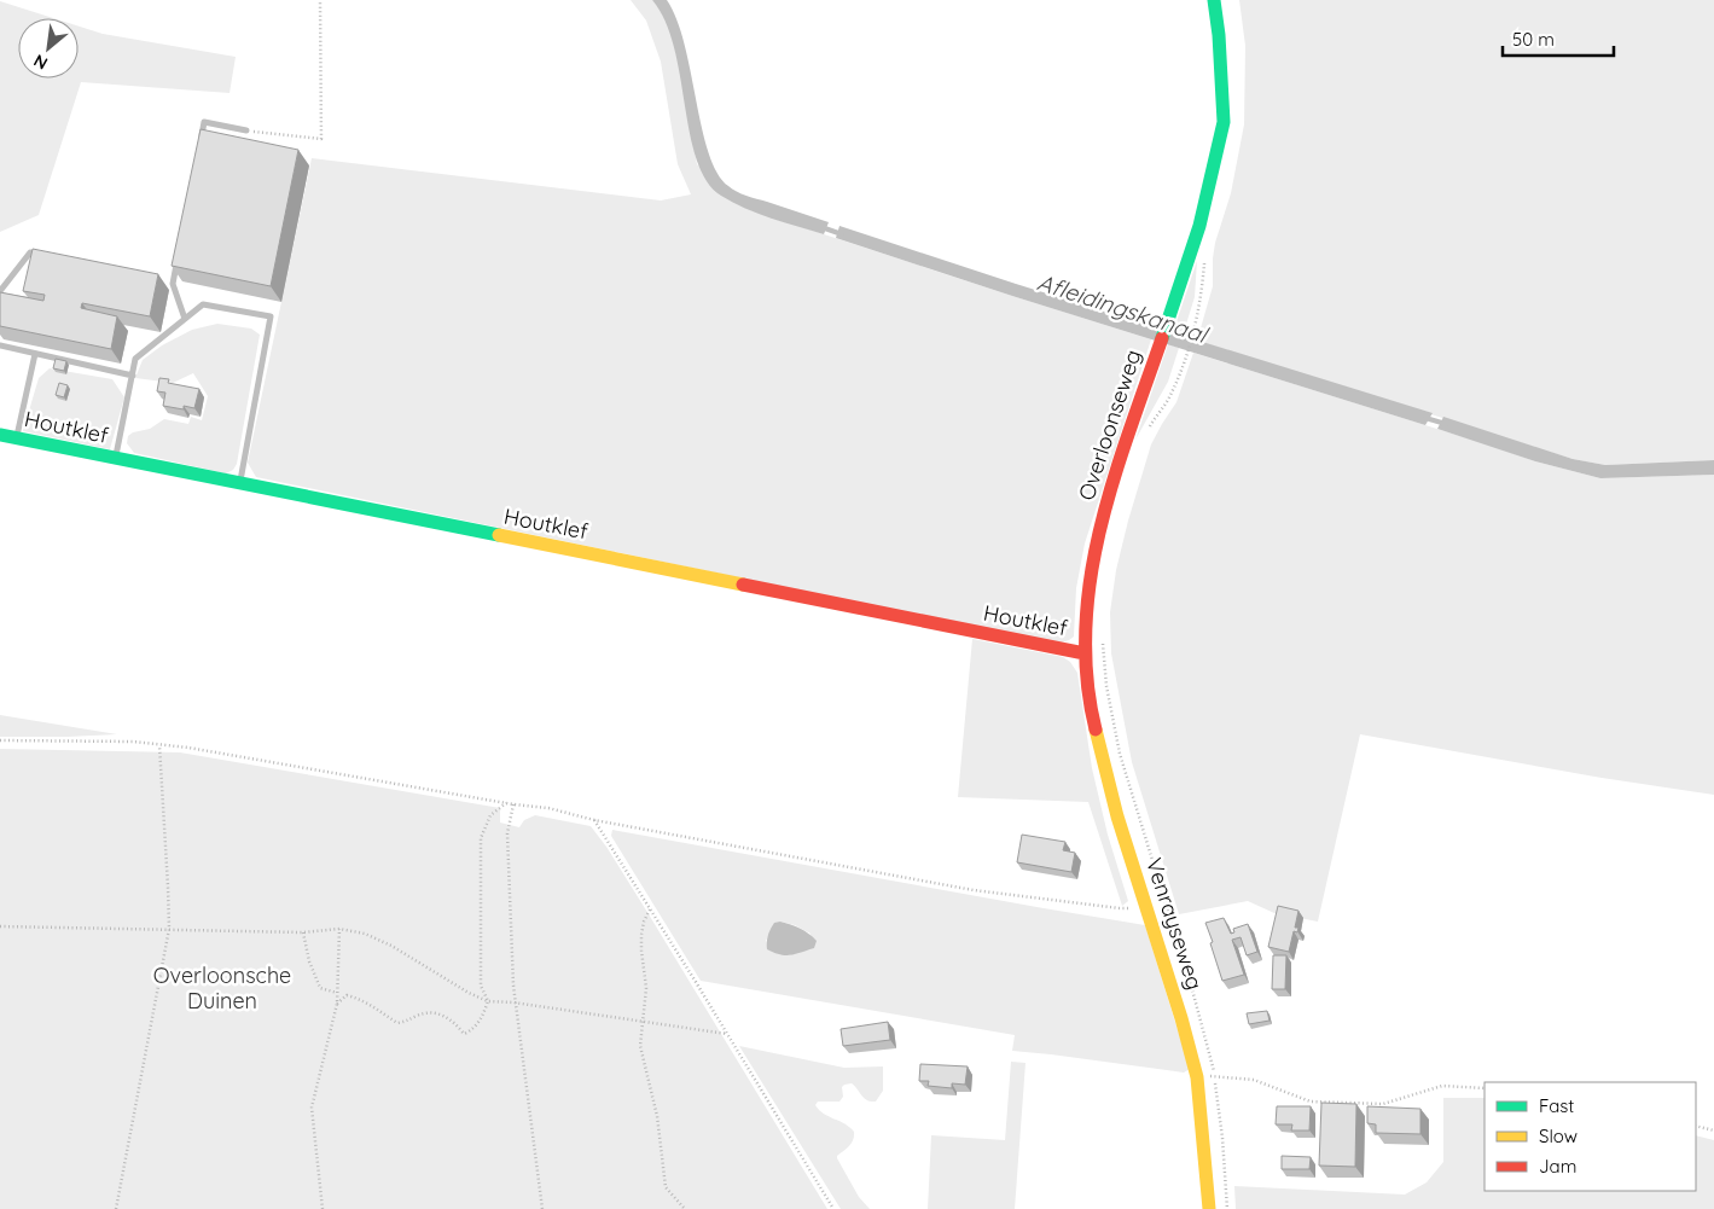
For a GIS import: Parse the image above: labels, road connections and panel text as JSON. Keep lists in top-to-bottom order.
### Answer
{
  "streets": {
    "street": ["Overloonseweg", "Houtklef", "Venrayseweg"]
  },
  "crossings": [
    ["Overloonseweg", "Houtklef"],
    ["Overloonseweg", "Venrayseweg"],
    ["Houtklef", "Venrayseweg"]
  ],
  "water": ["Afleidingskanaal"],
  "parks": ["Overloonsche Duinen"],
  "legend": ["Fast", "Slow", "Jam"],
  "scale_bar": "50 m",
  "north": "bottom left"
}
